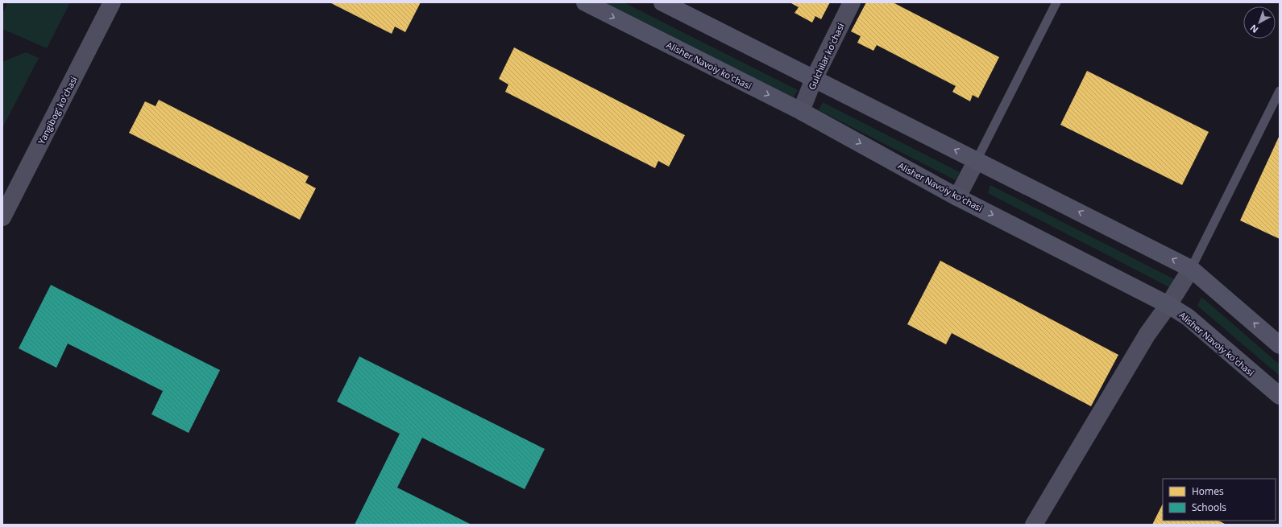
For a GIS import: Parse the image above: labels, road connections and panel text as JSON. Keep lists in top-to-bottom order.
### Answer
{
  "streets": {
    "street": ["Gulchilar ko'chasi", "Alisher Navoiy ko'chasi", "Yangibog‘ ko'chasi"]
  },
  "crossings": [
    ["Gulchilar ko'chasi", "Alisher Navoiy ko'chasi"]
  ],
  "legend": ["Homes", "Schools"],
  "north": "bottom left"
}
